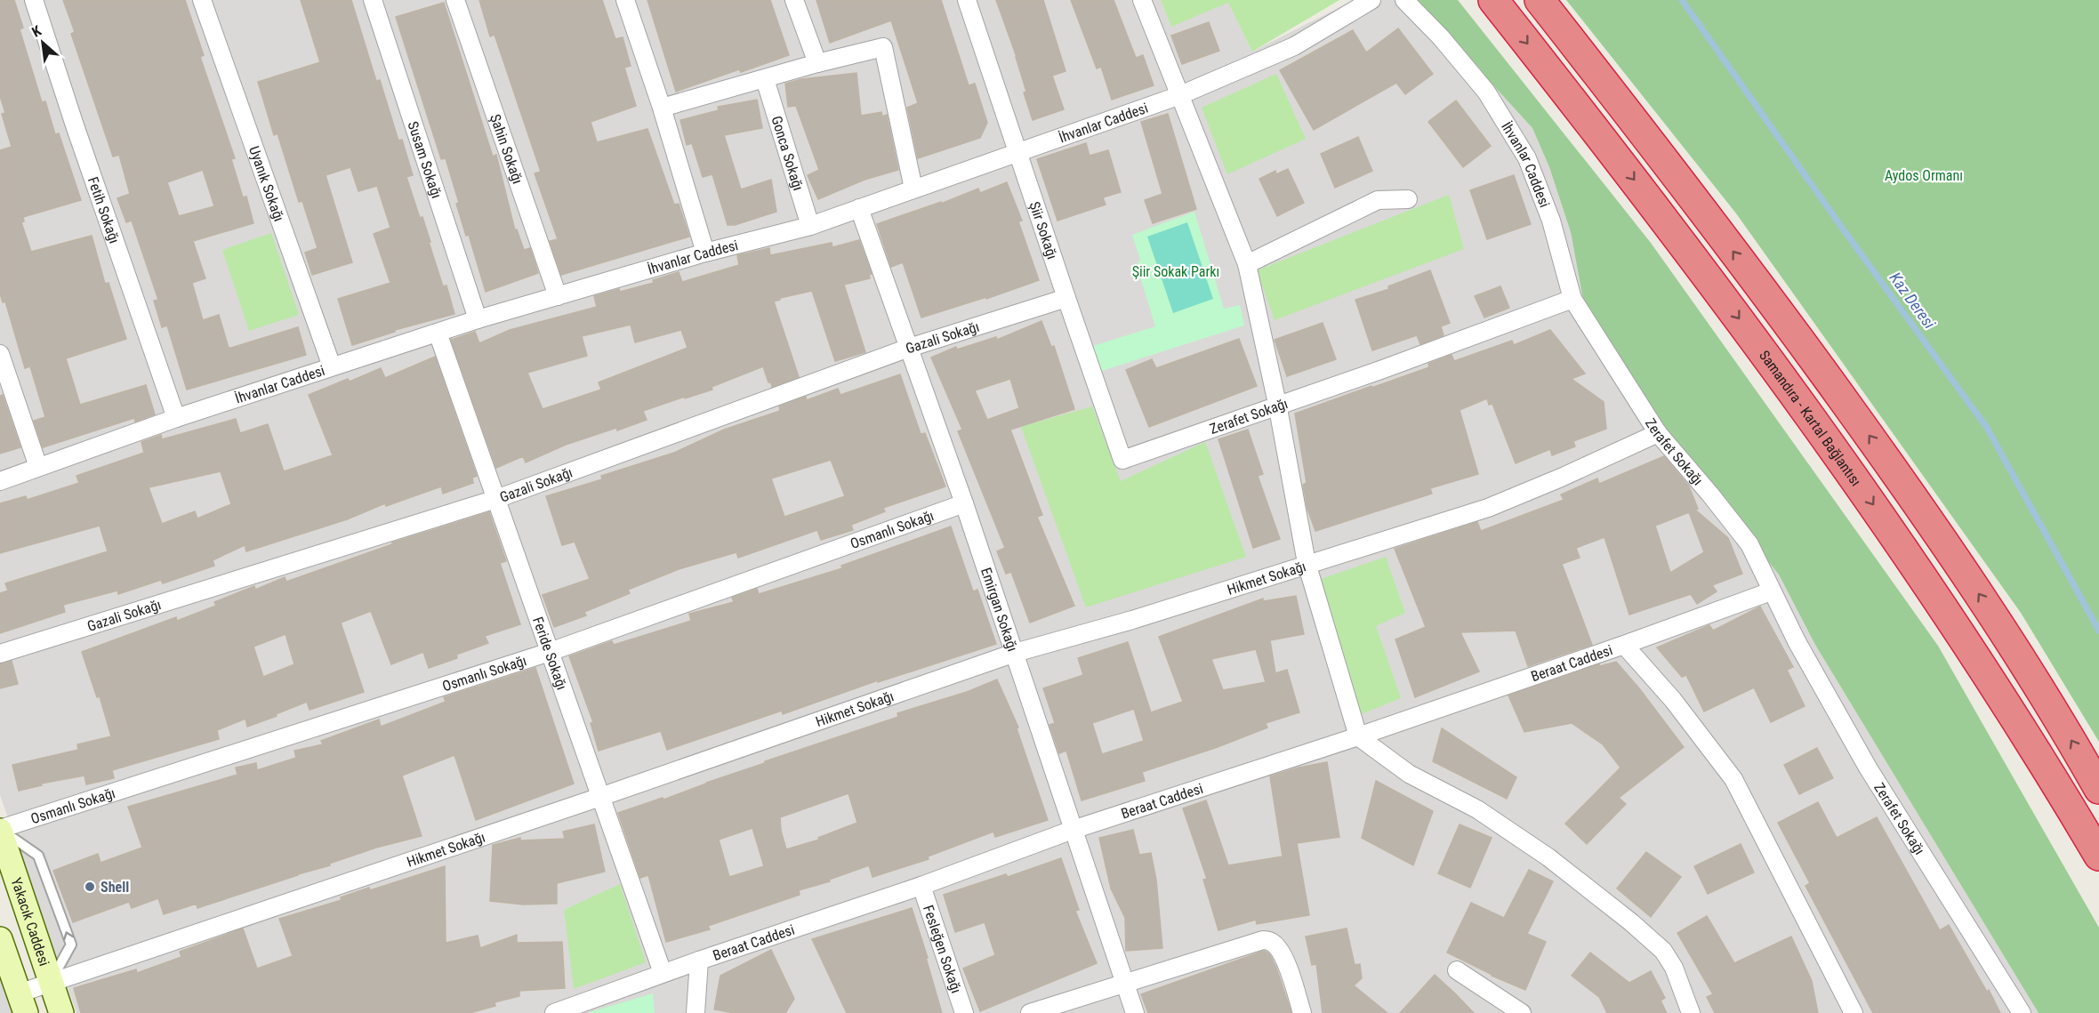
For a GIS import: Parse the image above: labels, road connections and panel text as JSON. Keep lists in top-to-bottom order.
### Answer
{
  "streets": {
    "highway": ["Samandıra - Kartal Bağlantısı"],
    "main road": ["Yakacık Caddesi"],
    "street": [
      "İhvanlar Caddesi",
      "Şahin Sokağı",
      "Gonca Sokağı",
      "Susam Sokağı",
      "Uyanık Sokağı",
      "Fetih Sokağı",
      "Şiir Sokağı",
      "Gazali Sokağı",
      "Zerafet Sokağı",
      "Osmanlı Sokağı",
      "Hikmet Sokağı",
      "Emirgan Sokağı",
      "Feride Sokağı",
      "Beraat Caddesi",
      "Fesleğen Sokağı"
    ]
  },
  "crossings": [
    ["İhvanlar Caddesi", "Şahin Sokağı"],
    ["İhvanlar Caddesi", "Gonca Sokağı"],
    ["İhvanlar Caddesi", "Susam Sokağı"],
    ["İhvanlar Caddesi", "Uyanık Sokağı"],
    ["İhvanlar Caddesi", "Fetih Sokağı"],
    ["İhvanlar Caddesi", "Şiir Sokağı"],
    ["İhvanlar Caddesi", "Zerafet Sokağı"],
    ["İhvanlar Caddesi", "Emirgan Sokağı"],
    ["İhvanlar Caddesi", "Feride Sokağı"],
    ["Şiir Sokağı", "Gazali Sokağı"],
    ["Şiir Sokağı", "Zerafet Sokağı"],
    ["Gazali Sokağı", "Emirgan Sokağı"],
    ["Gazali Sokağı", "Feride Sokağı"],
    ["Zerafet Sokağı", "Hikmet Sokağı"],
    ["Zerafet Sokağı", "Beraat Caddesi"],
    ["Osmanlı Sokağı", "Emirgan Sokağı"],
    ["Osmanlı Sokağı", "Feride Sokağı"],
    ["Osmanlı Sokağı", "Yakacık Caddesi"],
    ["Hikmet Sokağı", "Emirgan Sokağı"],
    ["Hikmet Sokağı", "Feride Sokağı"],
    ["Hikmet Sokağı", "Yakacık Caddesi"],
    ["Emirgan Sokağı", "Beraat Caddesi"],
    ["Feride Sokağı", "Beraat Caddesi"],
    ["Beraat Caddesi", "Fesleğen Sokağı"]
  ],
  "water": ["Kaz Deresi"],
  "parks": ["Aydos Ormanı", "Şiir Sokak Parkı"],
  "places": ["Shell"],
  "north": "top left"
}
